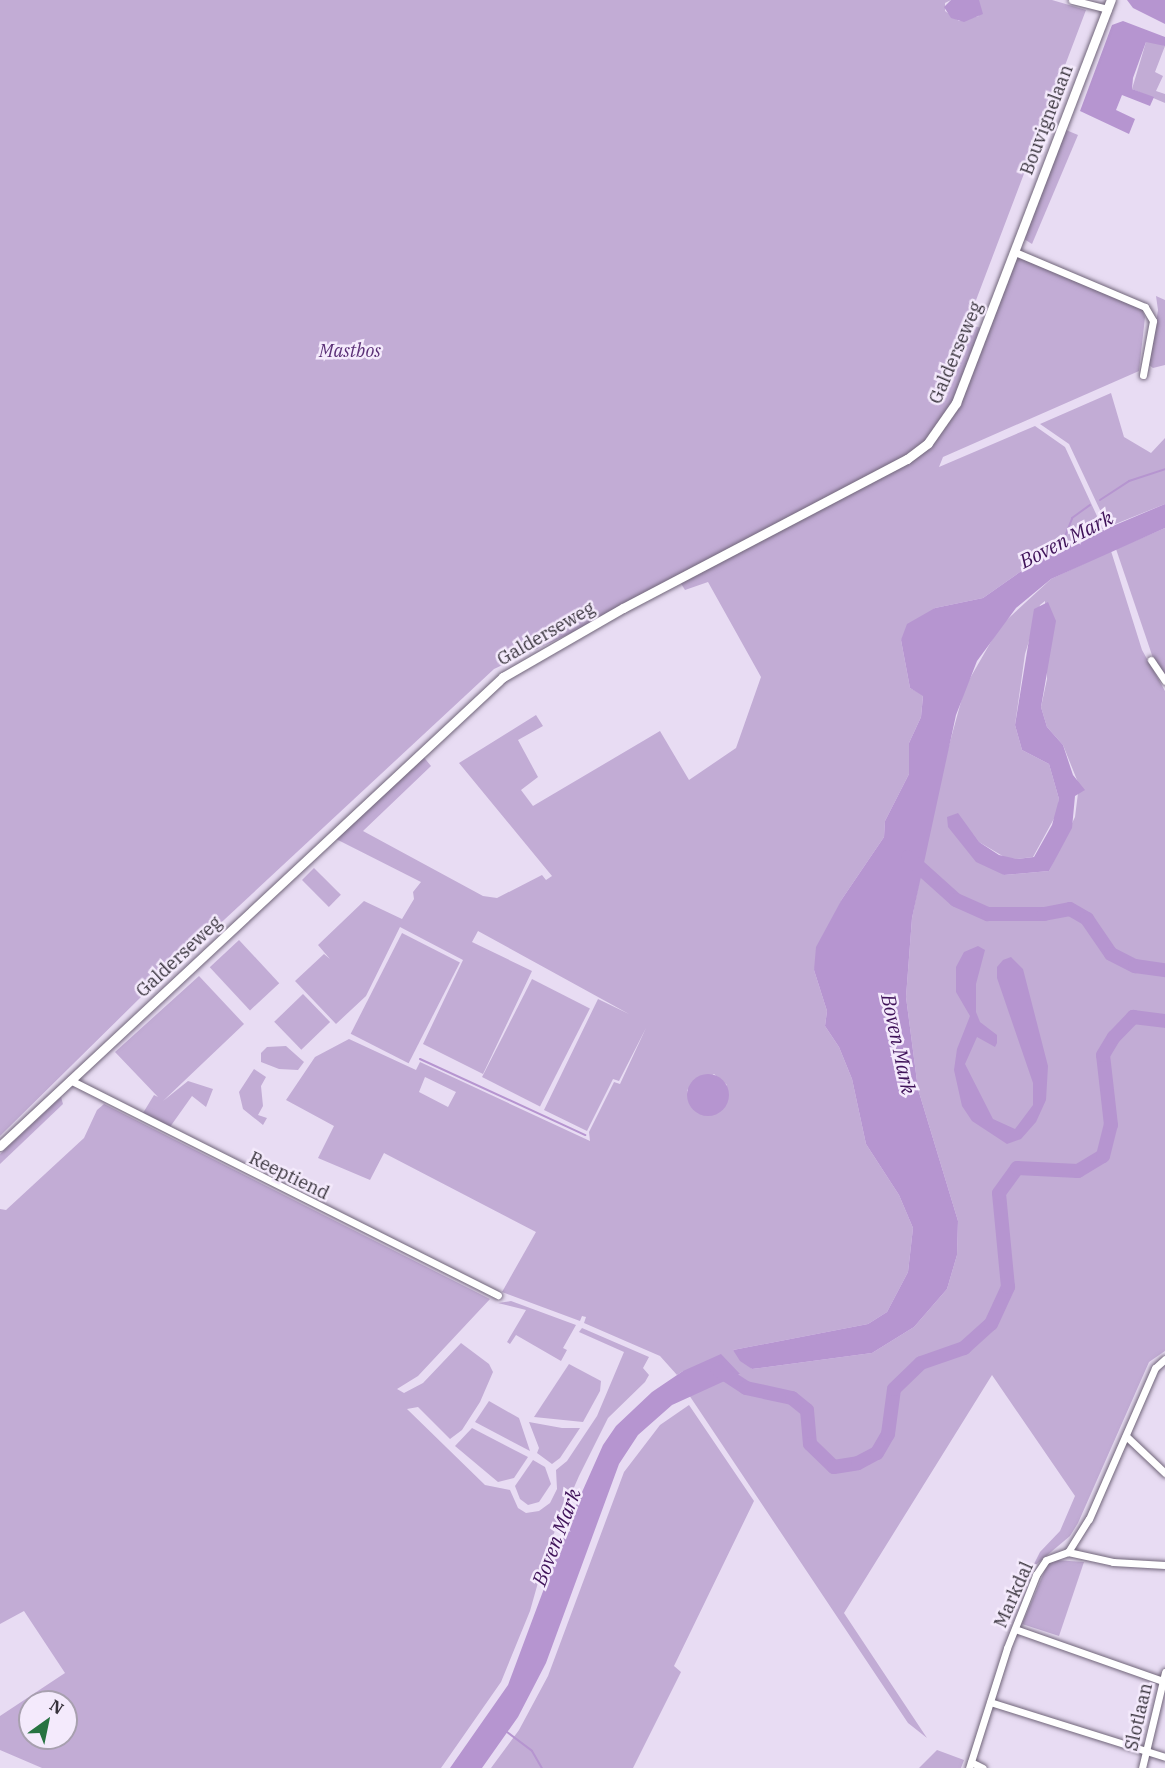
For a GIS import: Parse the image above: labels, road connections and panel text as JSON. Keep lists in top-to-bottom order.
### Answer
{
  "streets": {
    "street": [
      "Bouvignelaan",
      "Galderseweg",
      "Reeptiend",
      "Markdal",
      "Slotlaan"
    ]
  },
  "crossings": [
    ["Bouvignelaan", "Galderseweg"],
    ["Galderseweg", "Reeptiend"]
  ],
  "water": ["Boven Mark"],
  "parks": ["Mastbos"],
  "north": "top right"
}
